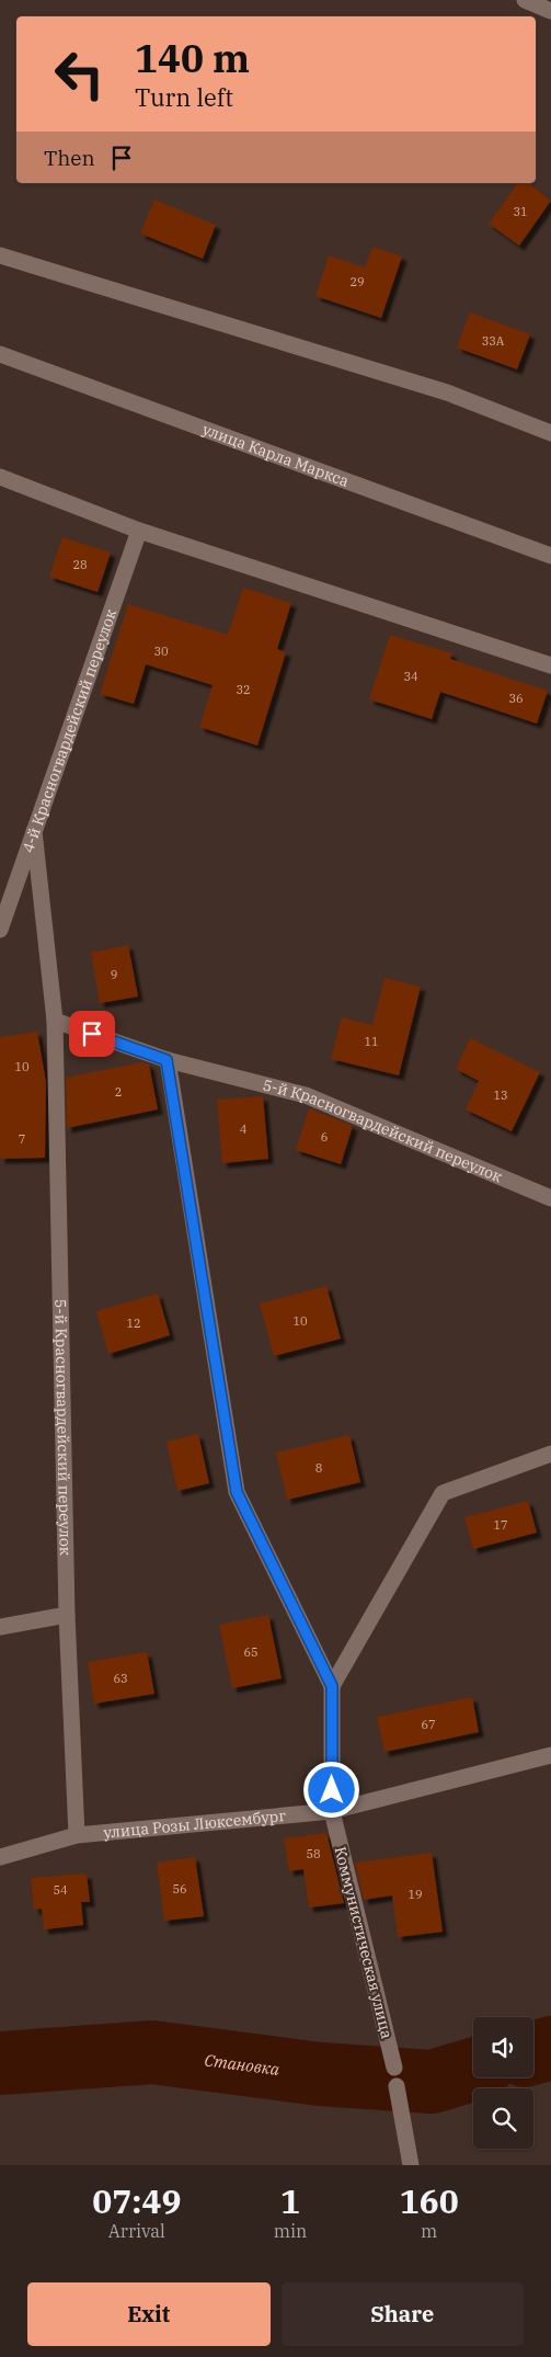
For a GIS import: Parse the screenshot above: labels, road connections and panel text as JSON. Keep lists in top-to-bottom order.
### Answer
{
  "streets": {
    "street": [
      "улица Карла Маркса",
      "4-й Красногвардейский переулок",
      "5-й Красногвардейский переулок",
      "улица Розы Люксембург",
      "Коммунистическая улица"
    ]
  },
  "crossings": [
    ["4-й Красногвардейский переулок", "5-й Красногвардейский переулок"],
    ["5-й Красногвардейский переулок", "улица Розы Люксембург"],
    ["5-й Красногвардейский переулок", "Коммунистическая улица"],
    ["улица Розы Люксембург", "Коммунистическая улица"]
  ],
  "water": ["Становка"],
  "house_numbers": [
    "31",
    "29",
    "33А",
    "28",
    "30",
    "34",
    "32",
    "36",
    "9",
    "11",
    "10",
    "2",
    "13",
    "4",
    "6",
    "7",
    "10",
    "12",
    "8",
    "17",
    "65",
    "63",
    "67",
    "58",
    "56",
    "54",
    "19"
  ],
  "page": {
    "turn": ["140 m", "Turn left"],
    "then": "Then",
    "eta": [
      "07:49",
      "Arrival",
      "1",
      "min",
      "160",
      "m"
    ],
    "buttons": ["Exit", "Share"]
  }
}
